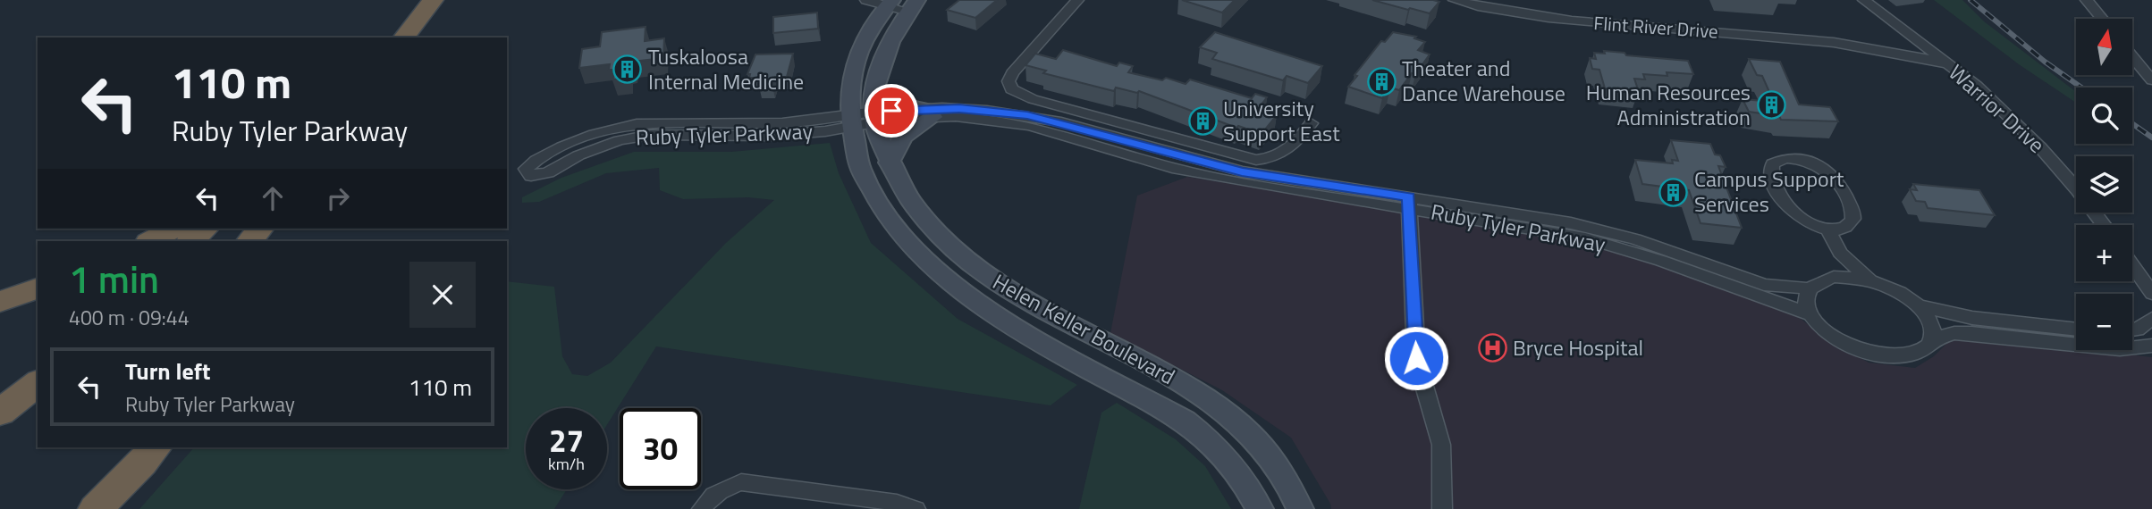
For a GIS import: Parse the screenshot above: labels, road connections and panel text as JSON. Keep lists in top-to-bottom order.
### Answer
{
  "streets": {
    "street": [
      "Flint River Drive",
      "Warrior Drive",
      "Ruby Tyler Parkway",
      "Helen Keller Boulevard"
    ]
  },
  "crossings": [
    ["Flint River Drive", "Warrior Drive"],
    ["Ruby Tyler Parkway", "Helen Keller Boulevard"]
  ],
  "places": {
    "building": [
      "Tuskaloosa Internal Medicine",
      "Theater and Dance Warehouse",
      "Human Resources Administration",
      "University Support East",
      "Campus Support Services"
    ],
    "hospital": ["Bryce Hospital"]
  },
  "north": "top",
  "page": {
    "map_buttons": ["+", "−"],
    "turn": ["110 m", "Ruby Tyler Parkway"],
    "heading": ["1 min", "400 m · 09:44"],
    "list": [
      {
        "name": "Turn left",
        "note": "Ruby Tyler Parkway",
        "value": "110 m"
      }
    ],
    "speed": "27 km/h",
    "limit": "30"
  }
}
